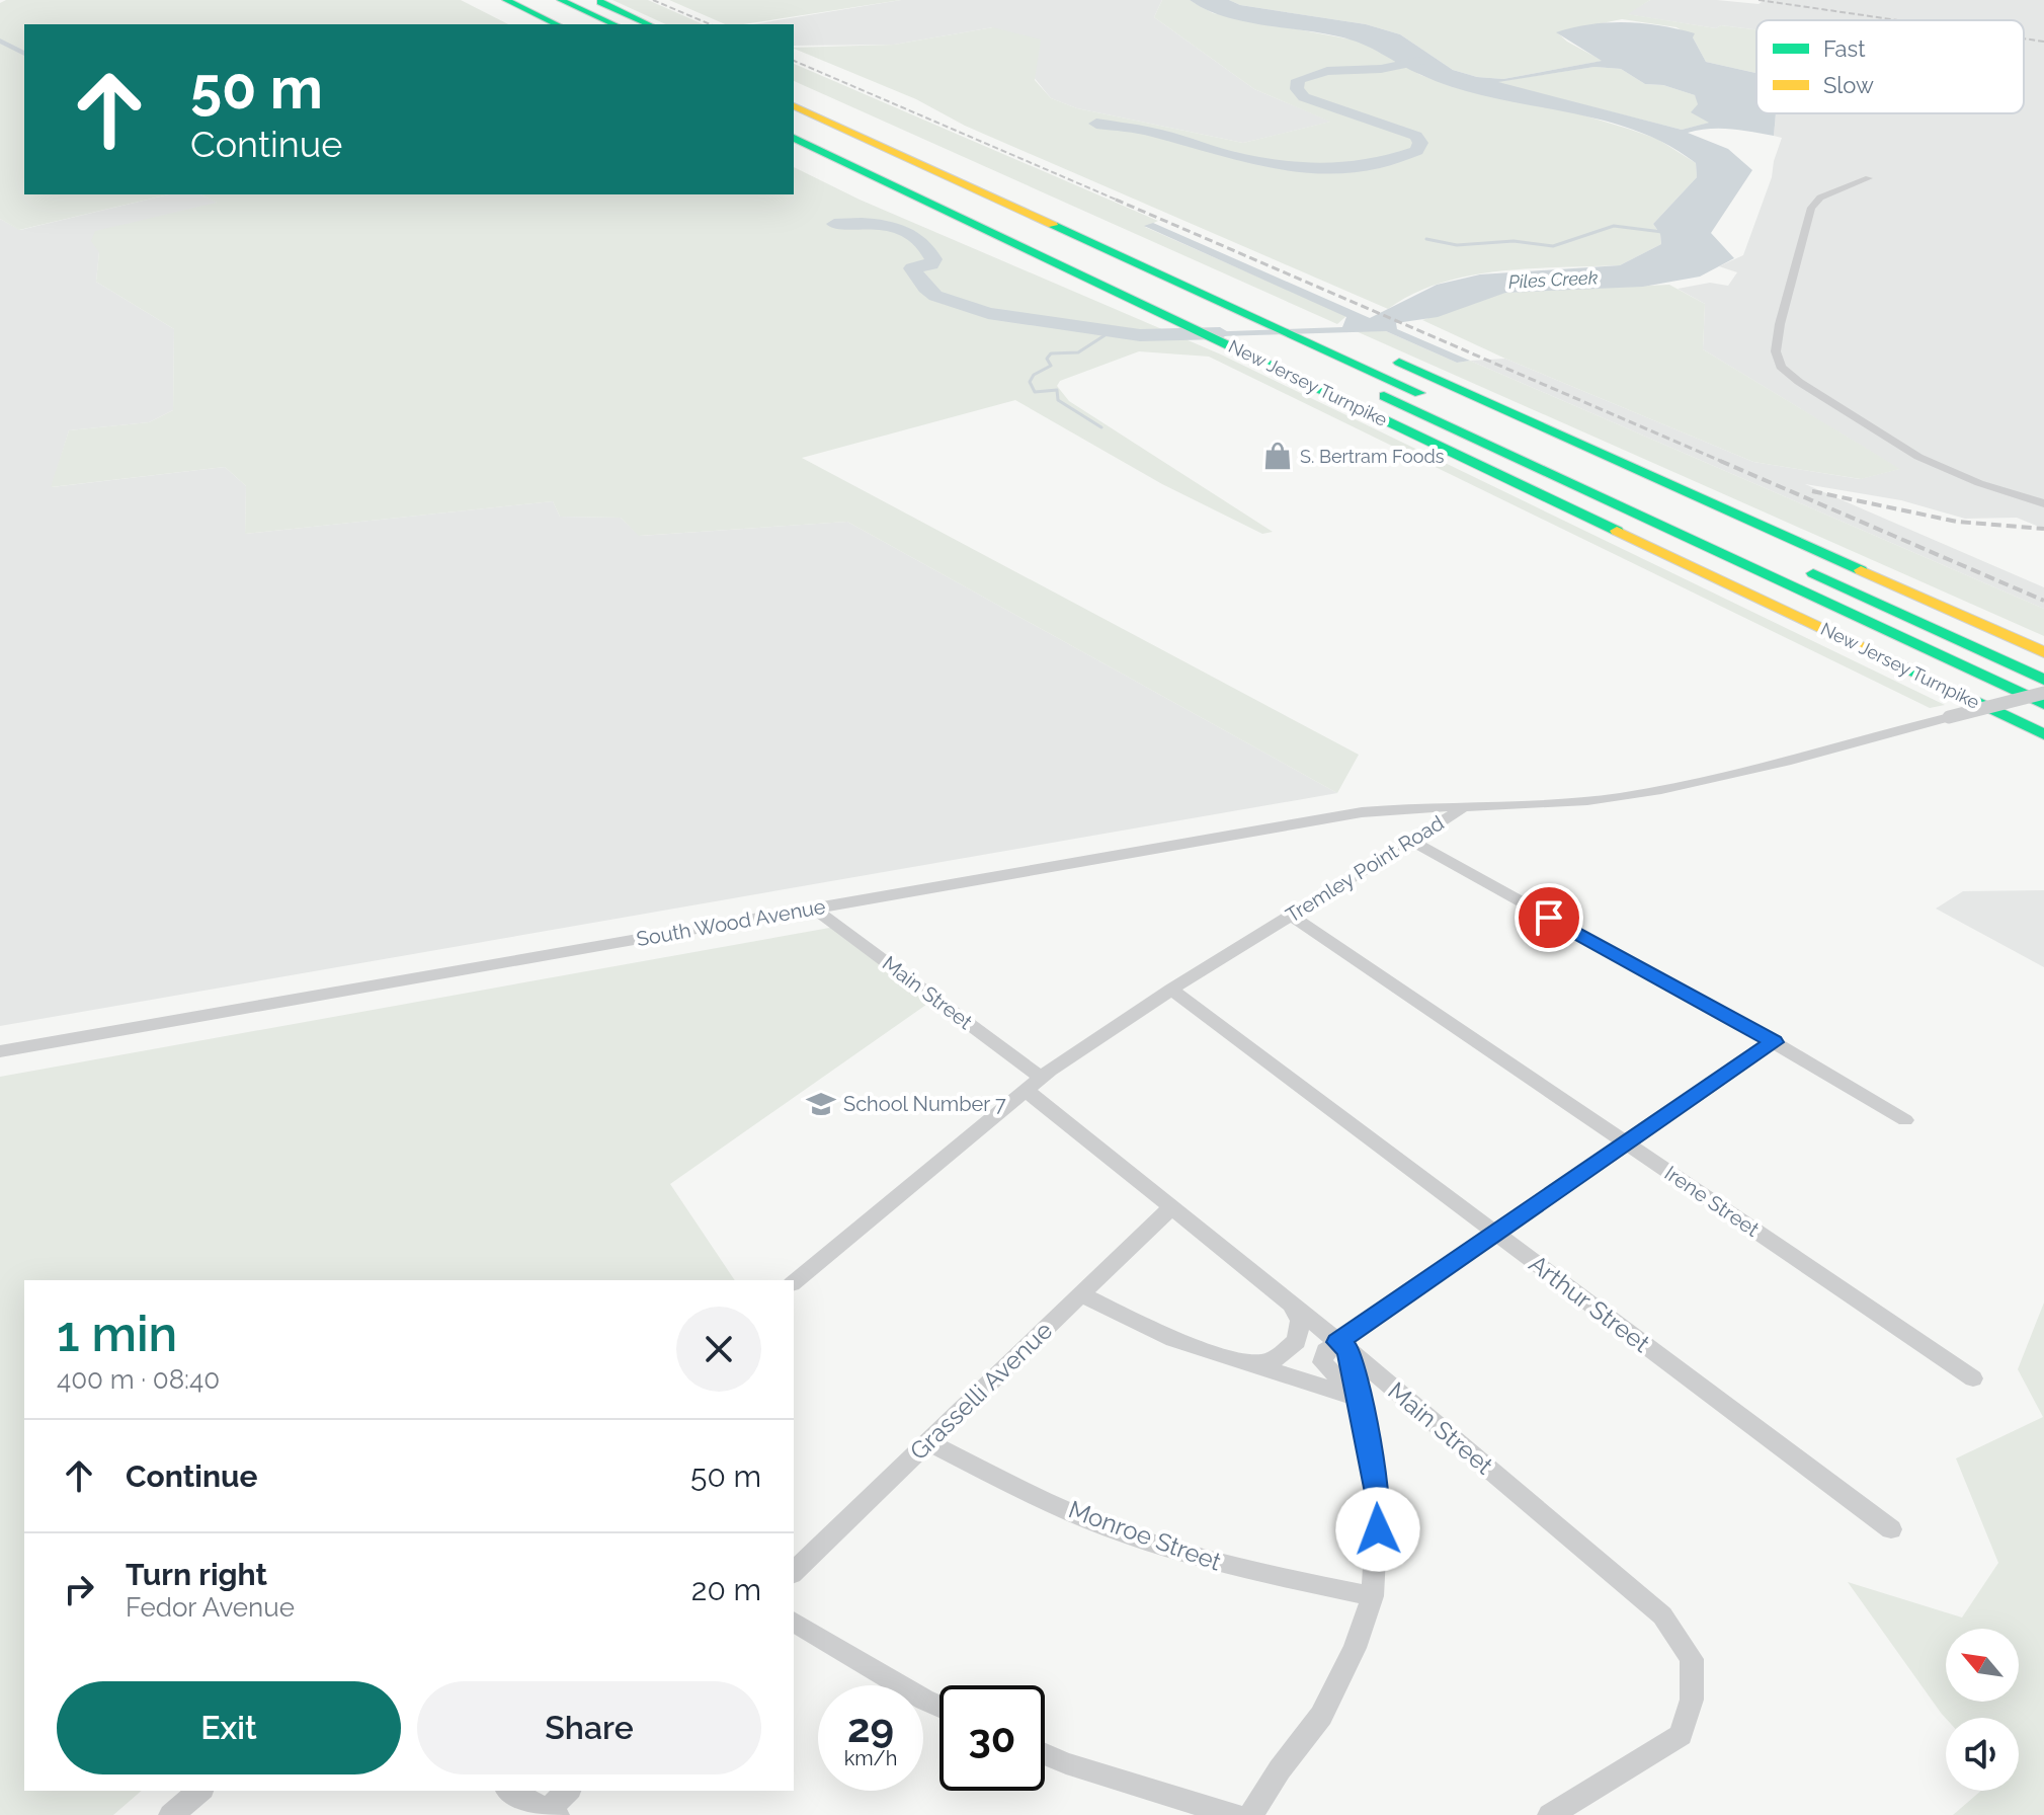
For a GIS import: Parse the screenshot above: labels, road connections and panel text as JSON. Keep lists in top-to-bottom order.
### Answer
{
  "streets": {
    "highway": ["New Jersey Turnpike"],
    "street": [
      "Tremley Point Road",
      "South Wood Avenue",
      "Main Street",
      "Irene Street",
      "Arthur Street",
      "Grasselli Avenue",
      "Monroe Street"
    ]
  },
  "crossings": [
    ["Tremley Point Road", "South Wood Avenue"],
    ["Tremley Point Road", "Main Street"],
    ["Tremley Point Road", "Irene Street"],
    ["Tremley Point Road", "Arthur Street"],
    ["South Wood Avenue", "Main Street"],
    ["Main Street", "Grasselli Avenue"],
    ["Grasselli Avenue", "Monroe Street"]
  ],
  "water": ["Piles Creek"],
  "places": {
    "shop": ["S. Bertram Foods"],
    "school or university": ["School Number 7"]
  },
  "legend": ["Fast", "Slow"],
  "north": "top left",
  "page": {
    "turn": ["50 m", "Continue"],
    "heading": ["1 min", "400 m · 08:40"],
    "list": [
      {
        "name": "Continue",
        "value": "50 m"
      },
      {
        "name": "Turn right",
        "note": "Fedor Avenue",
        "value": "20 m"
      }
    ],
    "buttons": ["Exit", "Share"],
    "speed": "29 km/h",
    "limit": "30"
  }
}
